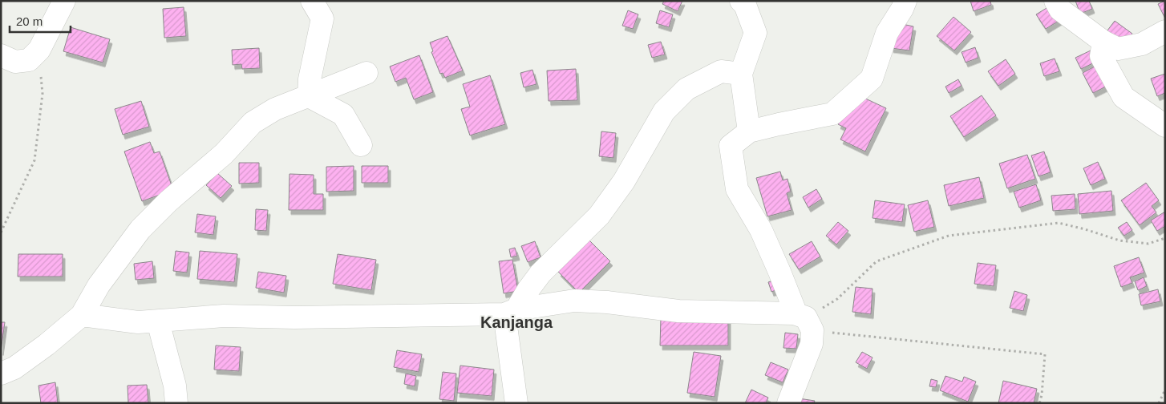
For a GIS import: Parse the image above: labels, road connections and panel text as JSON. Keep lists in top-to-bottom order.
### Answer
{
  "districts": ["Kanjanga"],
  "scale_bar": "20 m"
}
